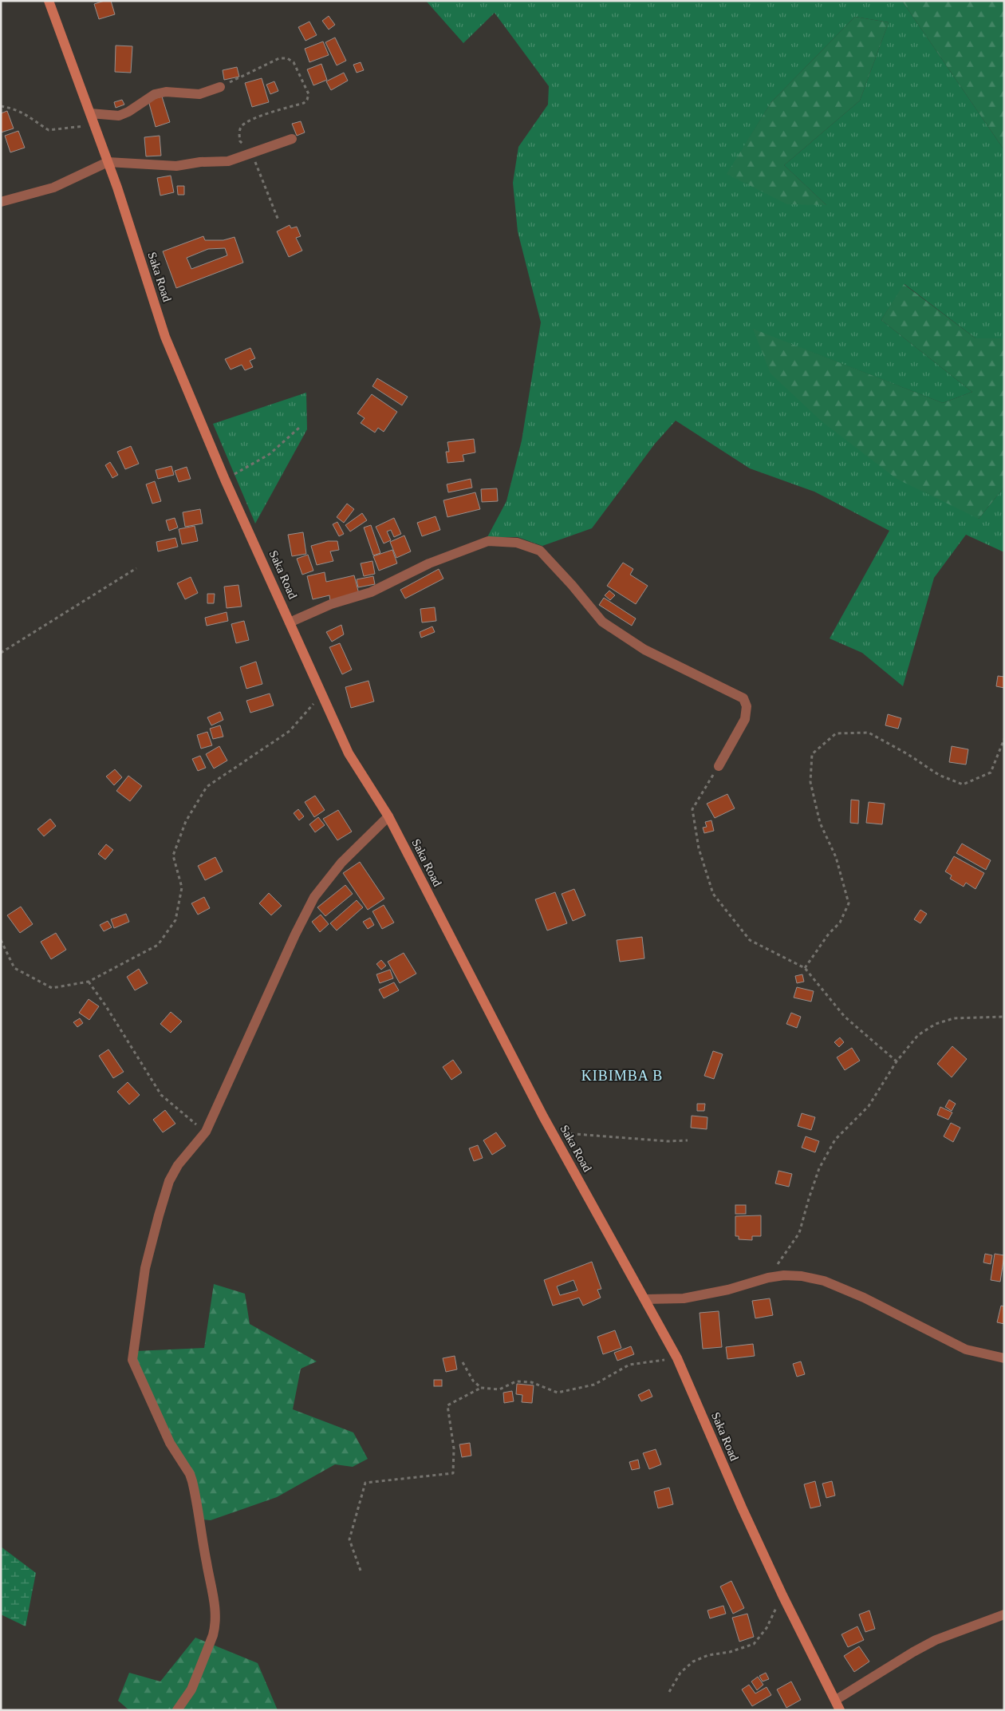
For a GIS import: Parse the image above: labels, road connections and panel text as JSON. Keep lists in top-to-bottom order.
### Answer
{
  "streets": {
    "main road": ["Saka Road"]
  },
  "districts": ["KIBIMBA B"]
}
